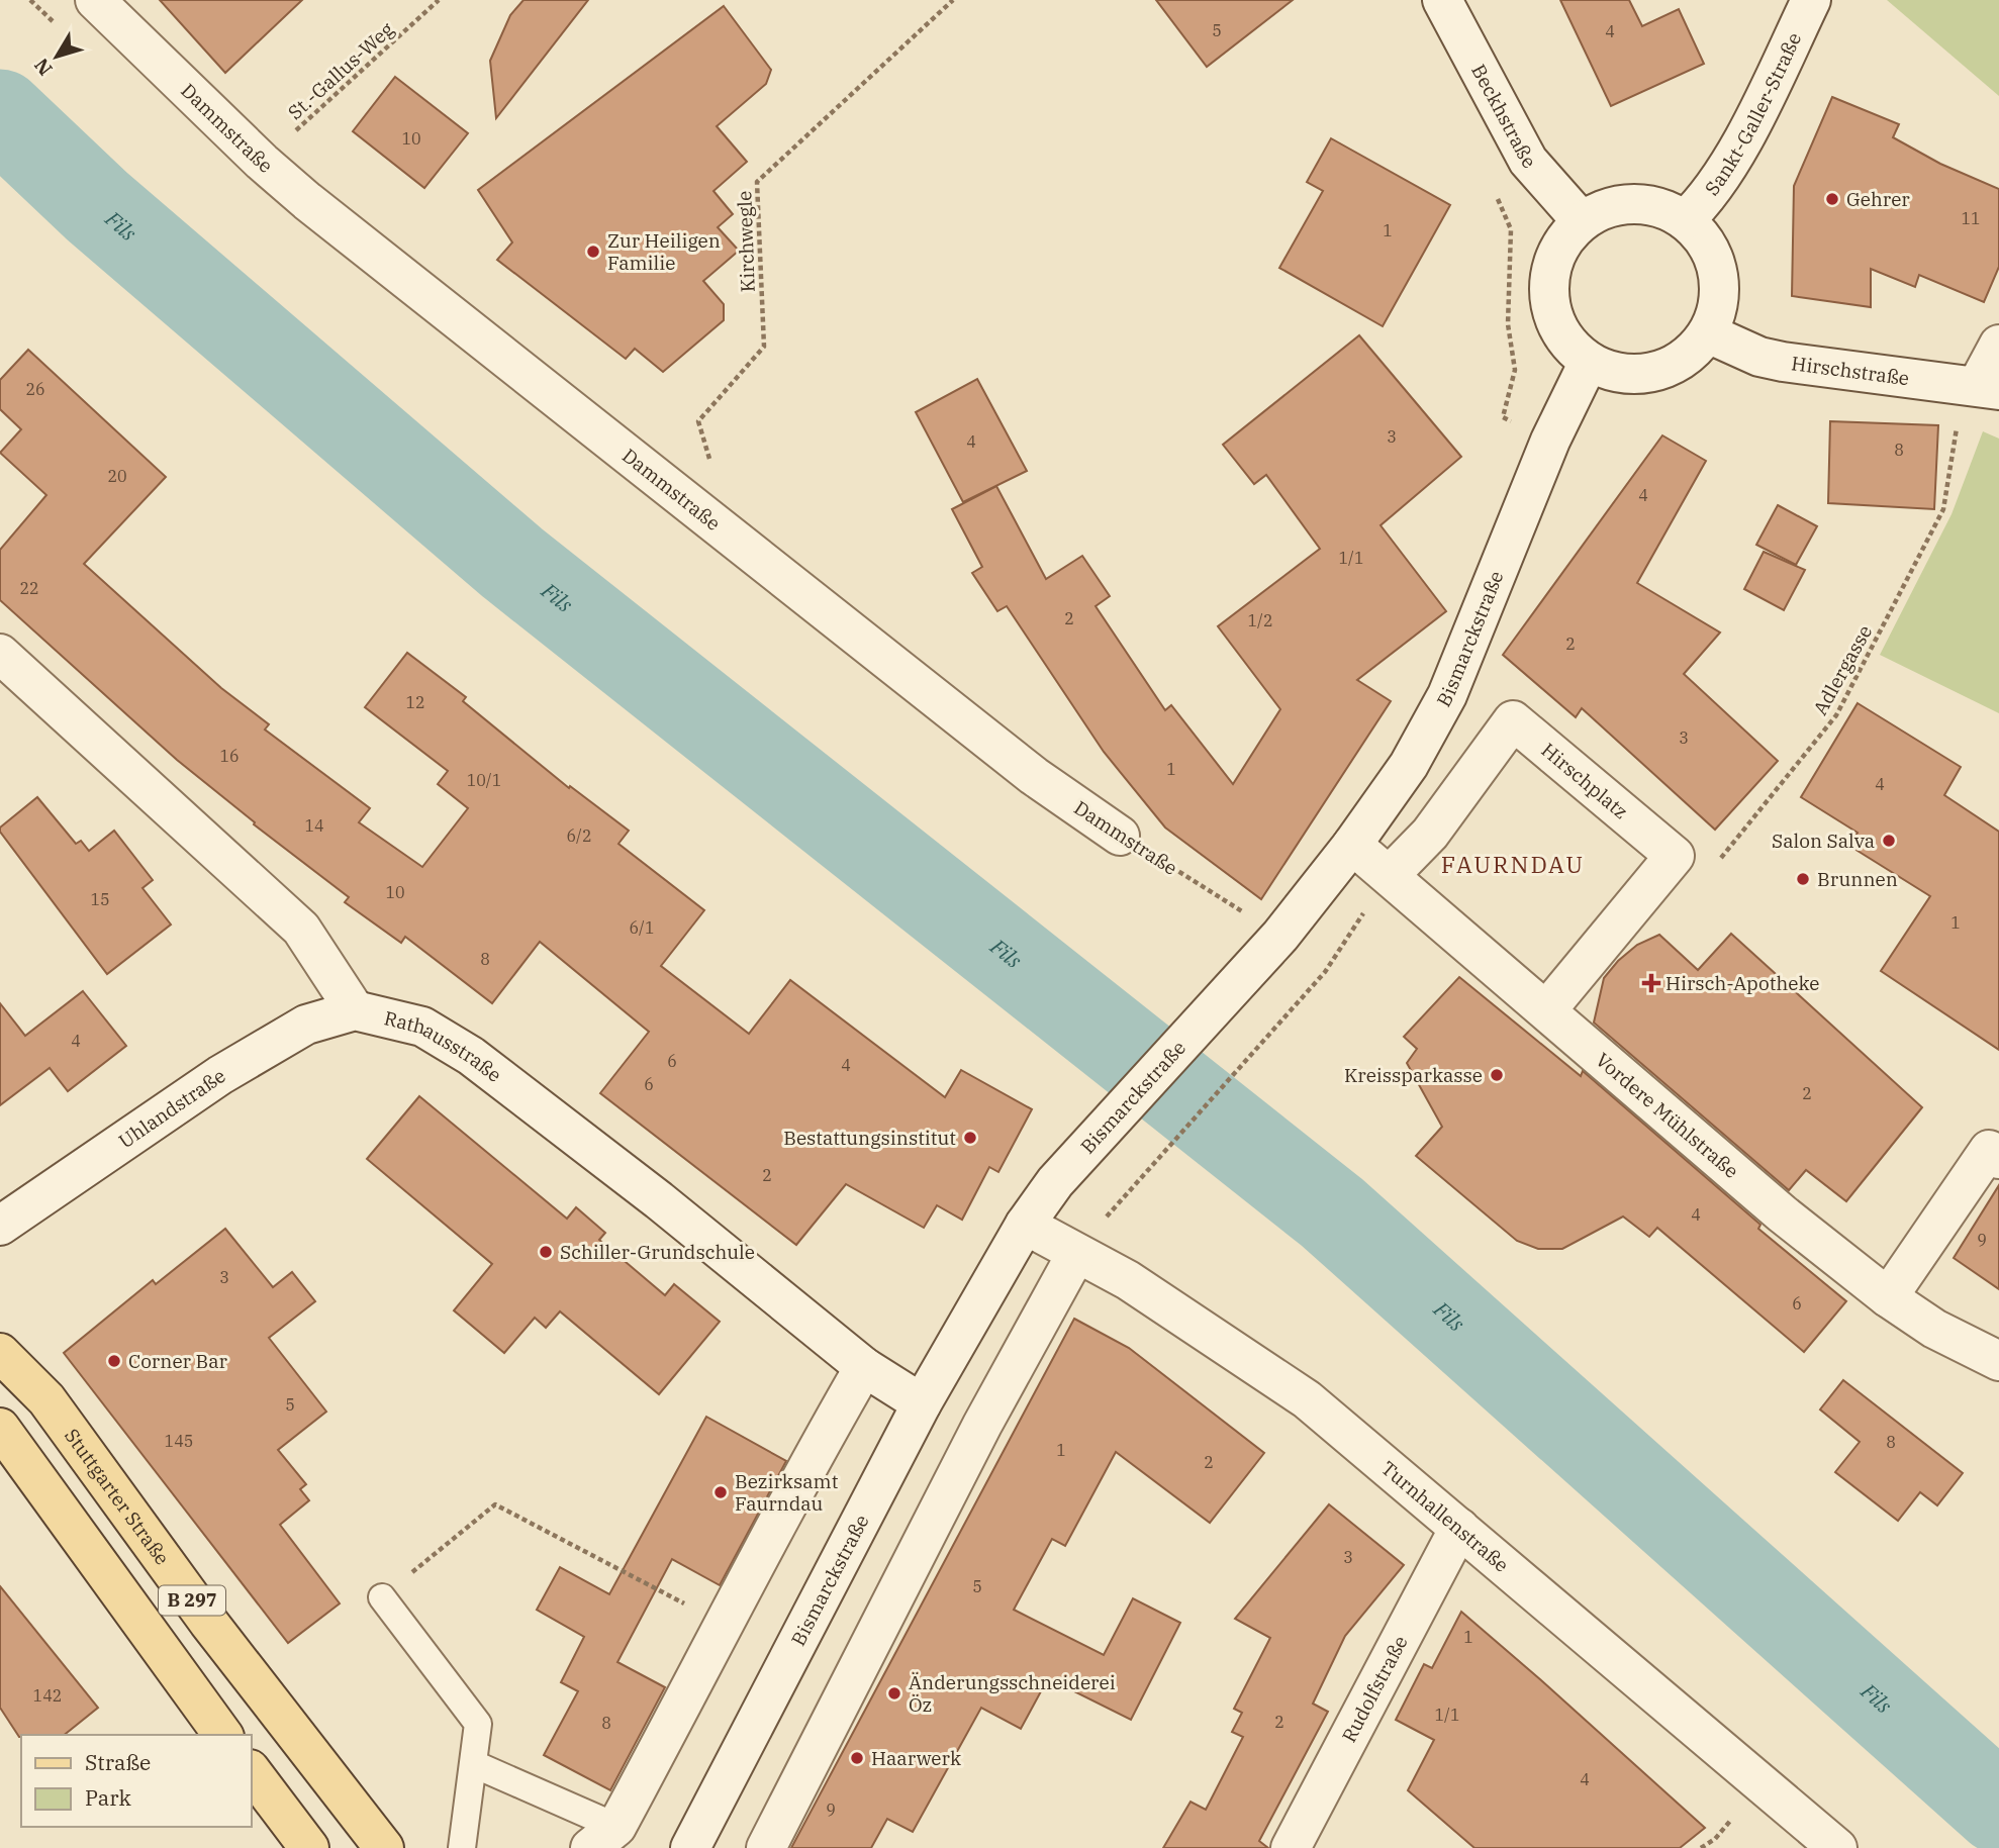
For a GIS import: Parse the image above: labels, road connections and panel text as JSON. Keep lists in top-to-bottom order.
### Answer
{
  "streets": {
    "main road": ["Stuttgarter Straße", "B 297"],
    "street": [
      "Sankt-Galler-Straße",
      "Beckhstraße",
      "Dammstraße",
      "Hirschstraße",
      "Bismarckstraße",
      "Hirschplatz",
      "Rathausstraße",
      "Uhlandstraße",
      "Vordere Mühlstraße",
      "Turnhallenstraße",
      "Rudolfstraße"
    ],
    "path": ["St.-Gallus-Weg", "Kirchwegle", "Adlergasse"]
  },
  "crossings": [
    ["St.-Gallus-Weg", "Dammstraße"],
    ["Sankt-Galler-Straße", "Beckhstraße"],
    ["Sankt-Galler-Straße", "Hirschstraße"],
    ["Sankt-Galler-Straße", "Bismarckstraße"],
    ["Beckhstraße", "Hirschstraße"],
    ["Beckhstraße", "Bismarckstraße"],
    ["Dammstraße", "Bismarckstraße"],
    ["Hirschstraße", "Bismarckstraße"],
    ["Hirschstraße", "Adlergasse"],
    ["Bismarckstraße", "Rathausstraße"],
    ["Bismarckstraße", "Vordere Mühlstraße"],
    ["Bismarckstraße", "Turnhallenstraße"],
    ["Adlergasse", "Hirschplatz"],
    ["Hirschplatz", "Vordere Mühlstraße"],
    ["Rathausstraße", "Uhlandstraße"],
    ["Turnhallenstraße", "Rudolfstraße"]
  ],
  "districts": ["FAURNDAU"],
  "water": ["Fils"],
  "places": {
    "other": [
      "Gehrer",
      "Zur Heiligen Familie",
      "Salon Salva",
      "Brunnen",
      "Kreissparkasse",
      "Bestattungsinstitut",
      "Schiller-Grundschule",
      "Corner Bar",
      "Bezirksamt Faurndau",
      "Änderungsschneiderei Öz",
      "Haarwerk"
    ],
    "health": ["Hirsch-Apotheke"]
  },
  "house_numbers": [
    "5",
    "4",
    "10",
    "11",
    "1",
    "26",
    "3",
    "4",
    "8",
    "20",
    "4",
    "1/1",
    "22",
    "2",
    "1/2",
    "2",
    "12",
    "3",
    "16",
    "1",
    "10/1",
    "4",
    "14",
    "6/2",
    "10",
    "15",
    "1",
    "6/1",
    "8",
    "4",
    "6",
    "4",
    "6",
    "2",
    "2",
    "4",
    "9",
    "3",
    "6",
    "5",
    "145",
    "8",
    "1",
    "2",
    "3",
    "5",
    "1",
    "142",
    "1/1",
    "2",
    "8",
    "4",
    "9"
  ],
  "legend": ["Straße", "Park"],
  "north": "bottom left"
}
